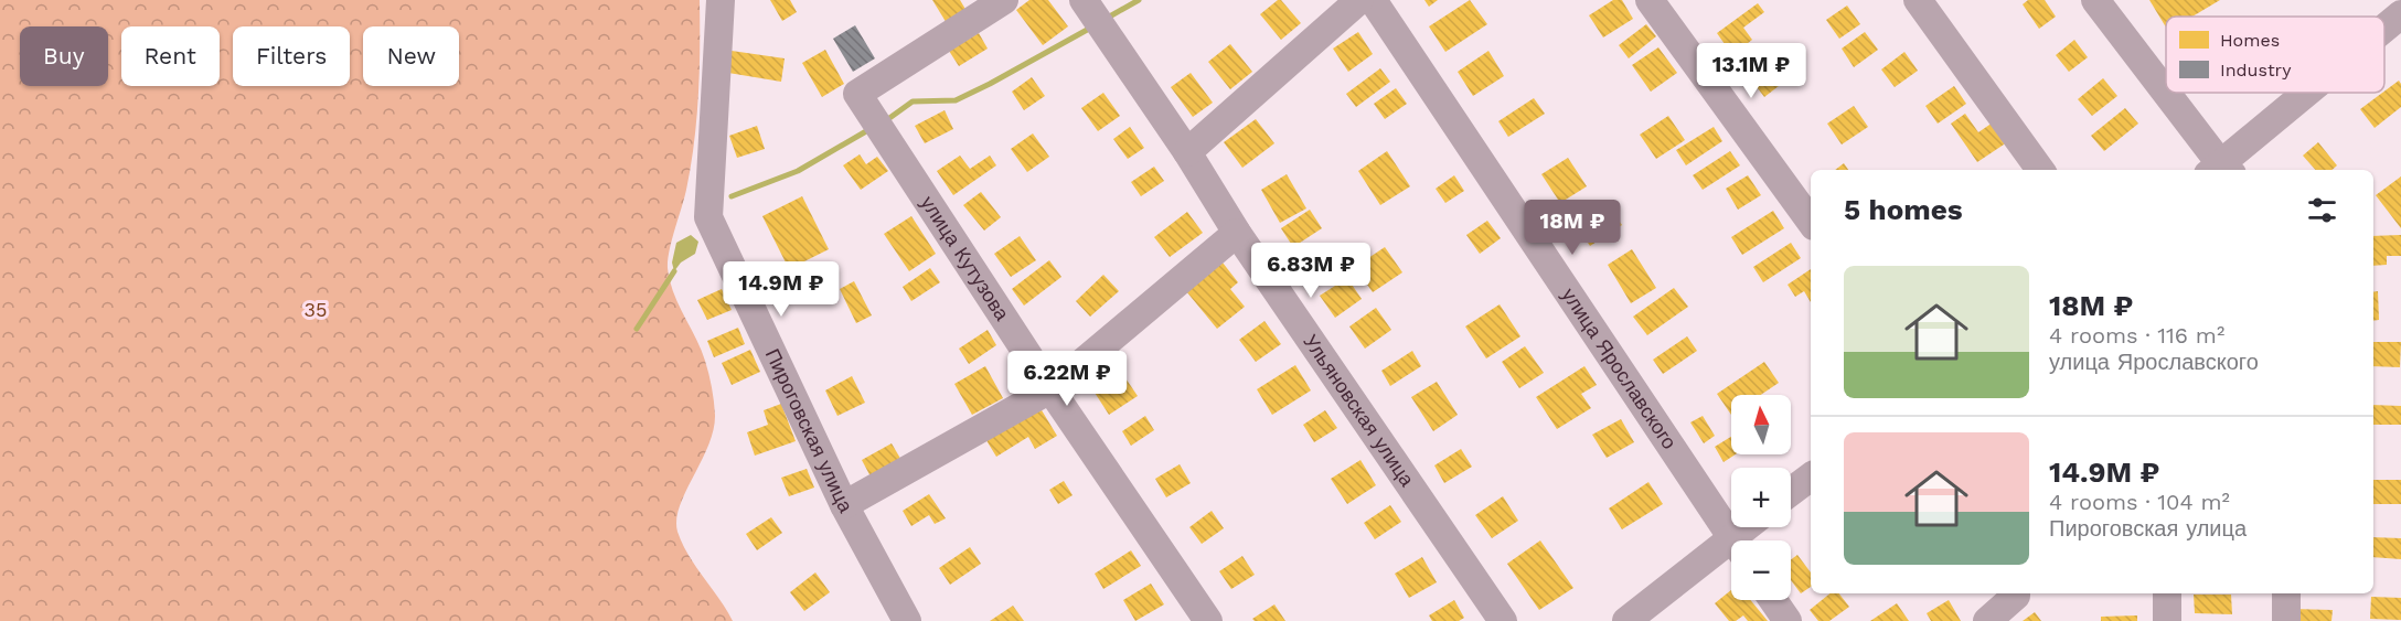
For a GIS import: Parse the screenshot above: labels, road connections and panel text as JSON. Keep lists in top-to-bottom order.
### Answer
{
  "streets": {
    "street": [
      "улица Кутузова",
      "улица Ярославского",
      "Ульяновская улица",
      "Пироговская улица"
    ]
  },
  "parks": ["35"],
  "legend": ["Homes", "Industry"],
  "north": "top",
  "page": {
    "chip": [
      "Buy",
      "Rent",
      "Filters",
      "New"
    ],
    "price": [
      "13.1M ₽",
      "18M ₽",
      "6.83M ₽",
      "14.9M ₽",
      "6.22M ₽"
    ],
    "heading": "5 homes",
    "list": [
      {
        "name": "18M ₽",
        "note": "4 rooms · 116 m² · улица Ярославского"
      },
      {
        "name": "14.9M ₽",
        "note": "4 rooms · 104 m² · Пироговская улица"
      }
    ],
    "map_buttons": ["+", "−"]
  }
}
